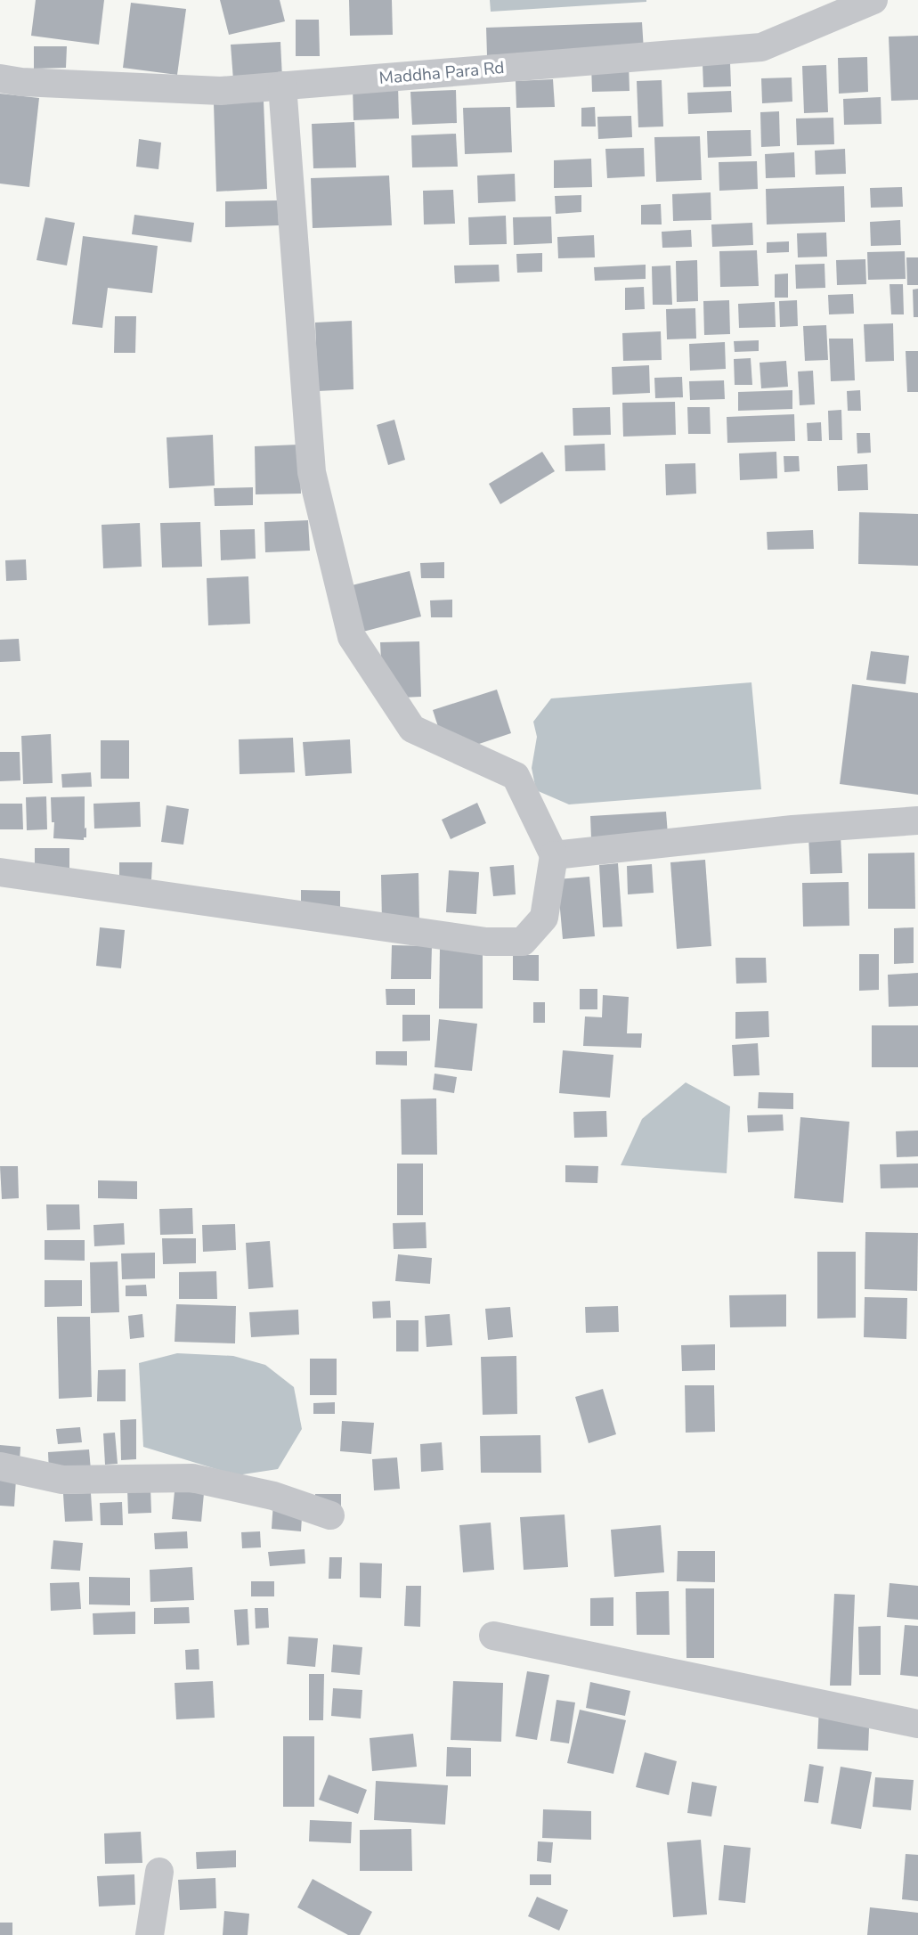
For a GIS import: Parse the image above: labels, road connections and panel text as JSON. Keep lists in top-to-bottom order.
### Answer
{
  "streets": {
    "street": ["Maddha Para Rd"]
  }
}
